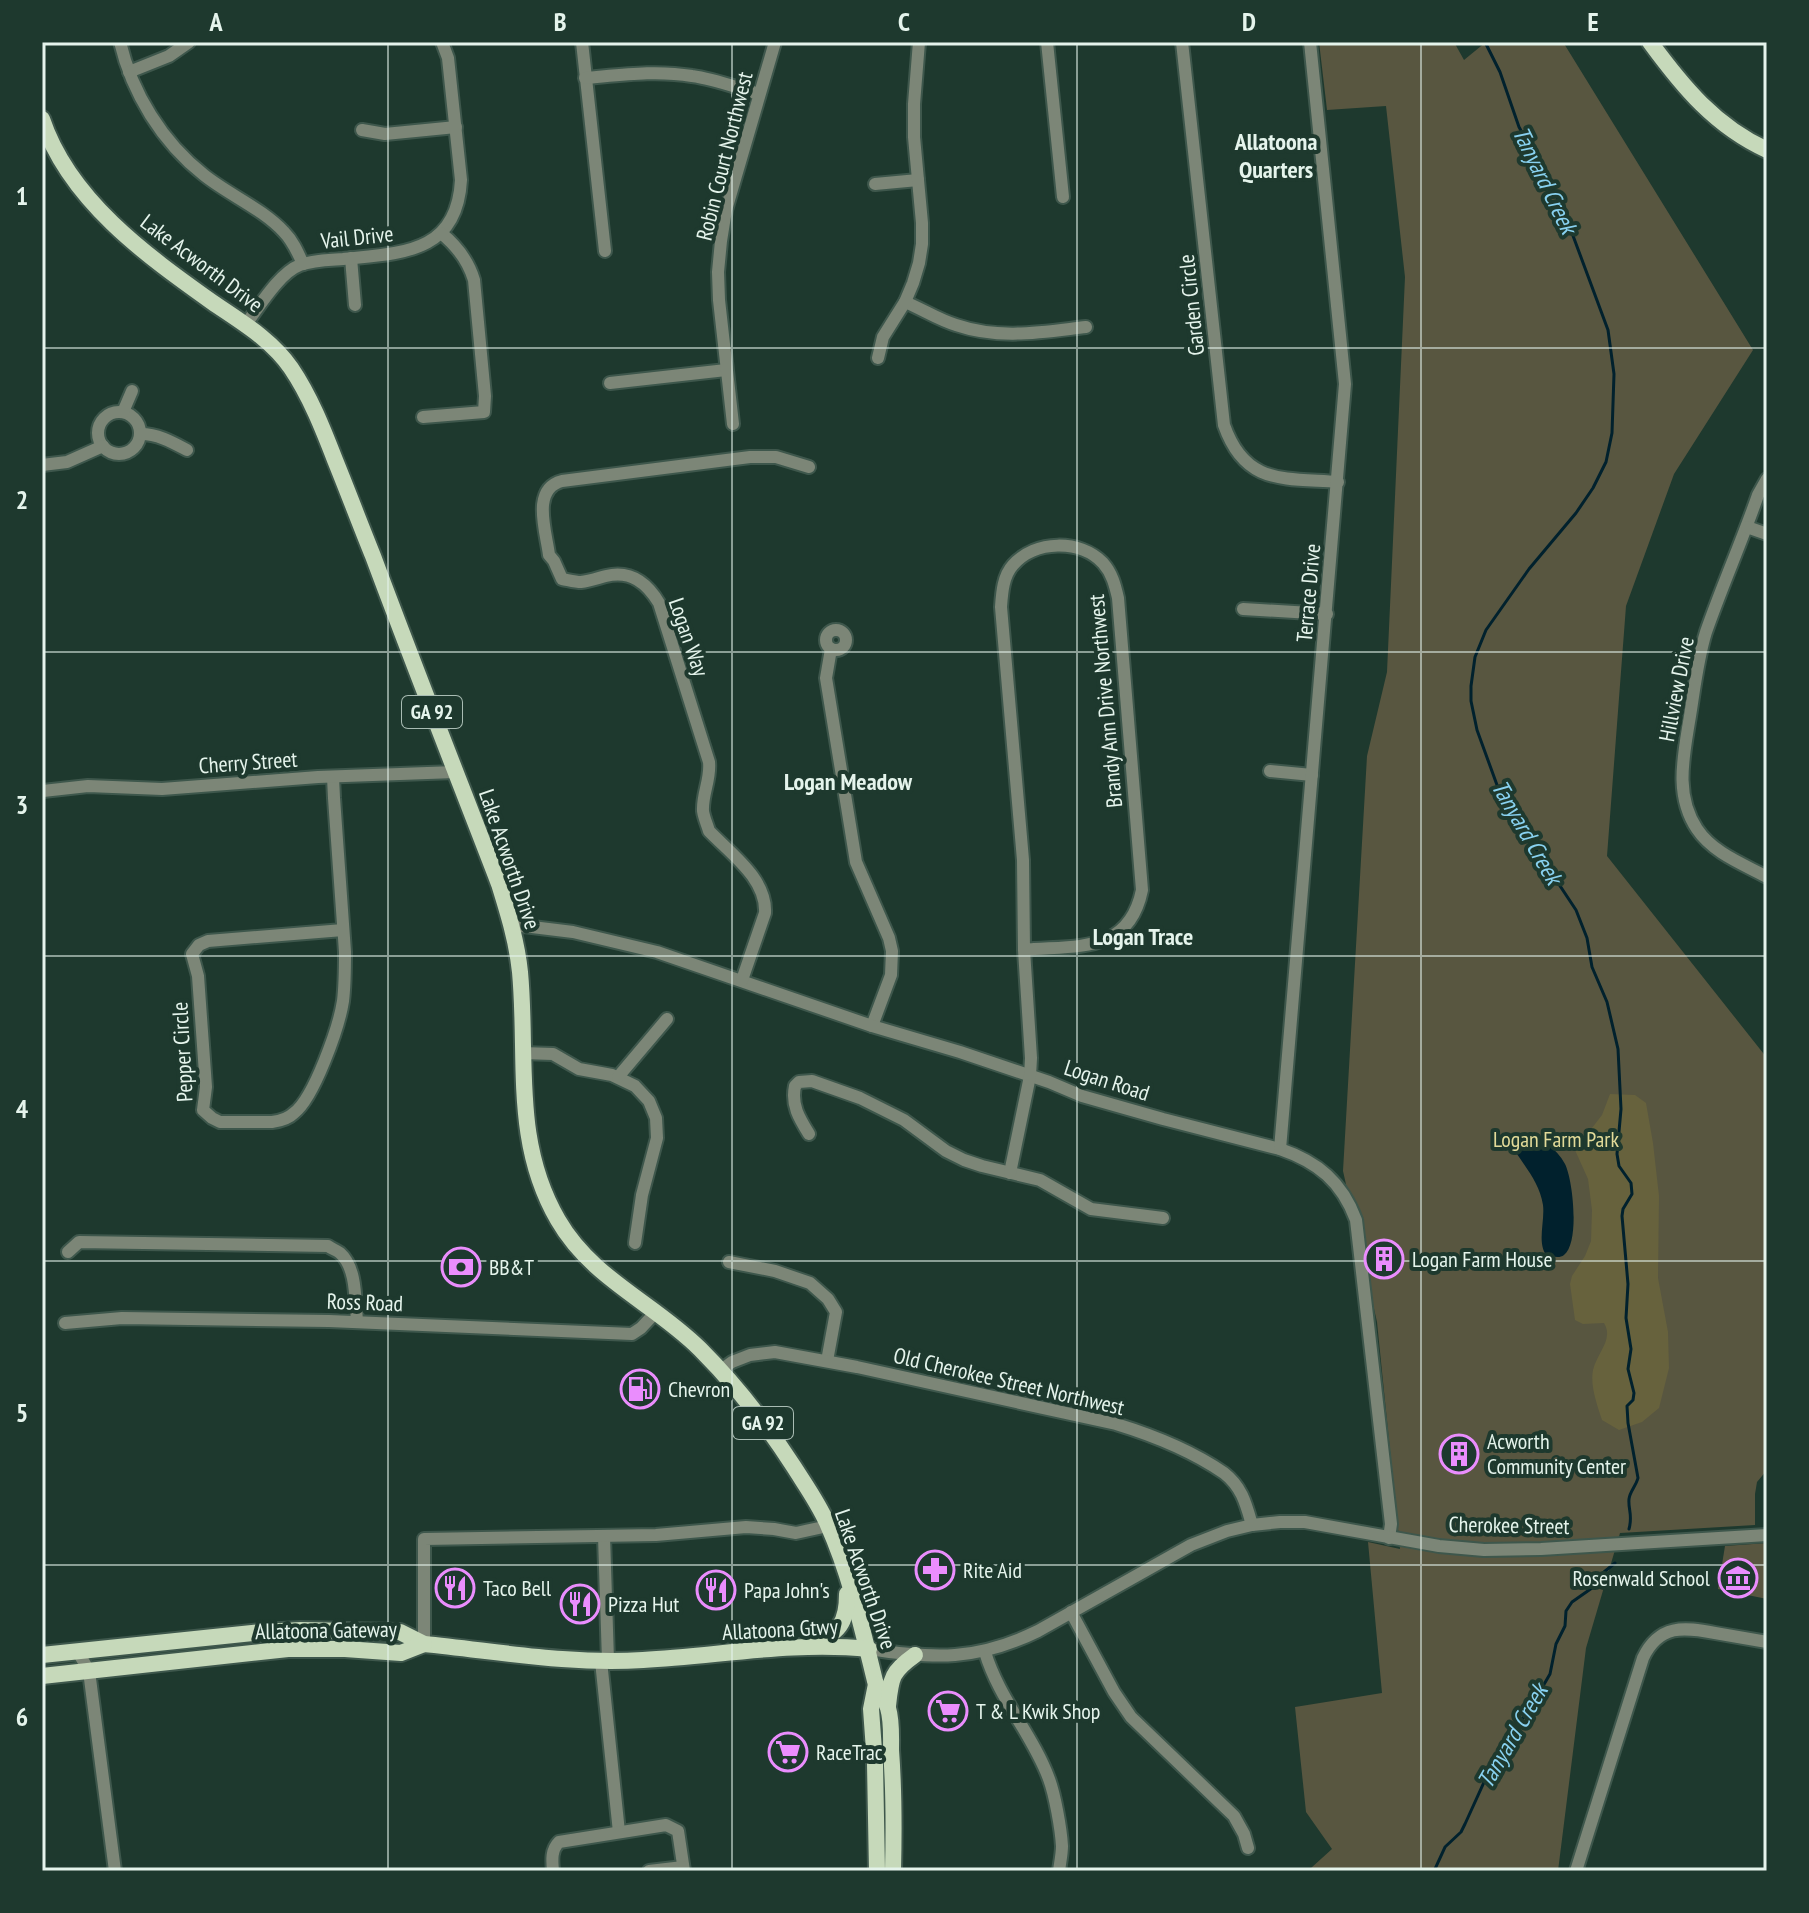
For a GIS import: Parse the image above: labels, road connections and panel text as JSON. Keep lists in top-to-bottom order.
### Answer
{
  "streets": {
    "main road": [
      "Lake Acworth Drive",
      "GA 92",
      "Allatoona Gtwy",
      "Allatoona Gateway"
    ],
    "street": [
      "Robin Court Northwest",
      "Vail Drive",
      "Garden Circle",
      "Terrace Drive",
      "Logan Way",
      "Hillview Drive",
      "Brandy Ann Drive Northwest",
      "Cherry Street",
      "Pepper Circle",
      "Logan Road",
      "Ross Road",
      "Old Cherokee Street Northwest",
      "Cherokee Street"
    ]
  },
  "crossings": [
    ["Vail Drive", "Lake Acworth Drive"],
    ["Lake Acworth Drive", "Cherry Street"],
    ["Lake Acworth Drive", "Logan Road"],
    ["Lake Acworth Drive", "Ross Road"],
    ["Lake Acworth Drive", "Old Cherokee Street Northwest"],
    ["Lake Acworth Drive", "Allatoona Gtwy"],
    ["Garden Circle", "Terrace Drive"],
    ["Terrace Drive", "Logan Road"],
    ["Logan Way", "Logan Road"],
    ["Brandy Ann Drive Northwest", "Logan Road"],
    ["Cherry Street", "Pepper Circle"],
    ["Logan Road", "Cherokee Street"],
    ["Old Cherokee Street Northwest", "Cherokee Street"],
    ["Old Cherokee Street Northwest", "Allatoona Gtwy"],
    ["Cherokee Street", "Allatoona Gtwy"],
    ["Allatoona Gtwy", "Allatoona Gateway"]
  ],
  "districts": ["Allatoona Quarters", "Logan Meadow", "Logan Trace"],
  "water": ["Tanyard Creek"],
  "parks": ["Logan Farm Park"],
  "places": {
    "building": ["Logan Farm House", "Acworth Community Center"],
    "bank": ["BB&T"],
    "fuel station": ["Chevron"],
    "pharmacy": ["Rite Aid"],
    "museum": ["Rosenwald School"],
    "restaurant": ["Taco Bell", "Papa John's", "Pizza Hut"],
    "supermarket": ["T & L Kwik Shop", "RaceTrac"]
  },
  "grid": {
    "columns": [
      "A",
      "B",
      "C",
      "D",
      "E"
    ],
    "rows": [
      "1",
      "2",
      "3",
      "4",
      "5",
      "6"
    ]
  }
}
